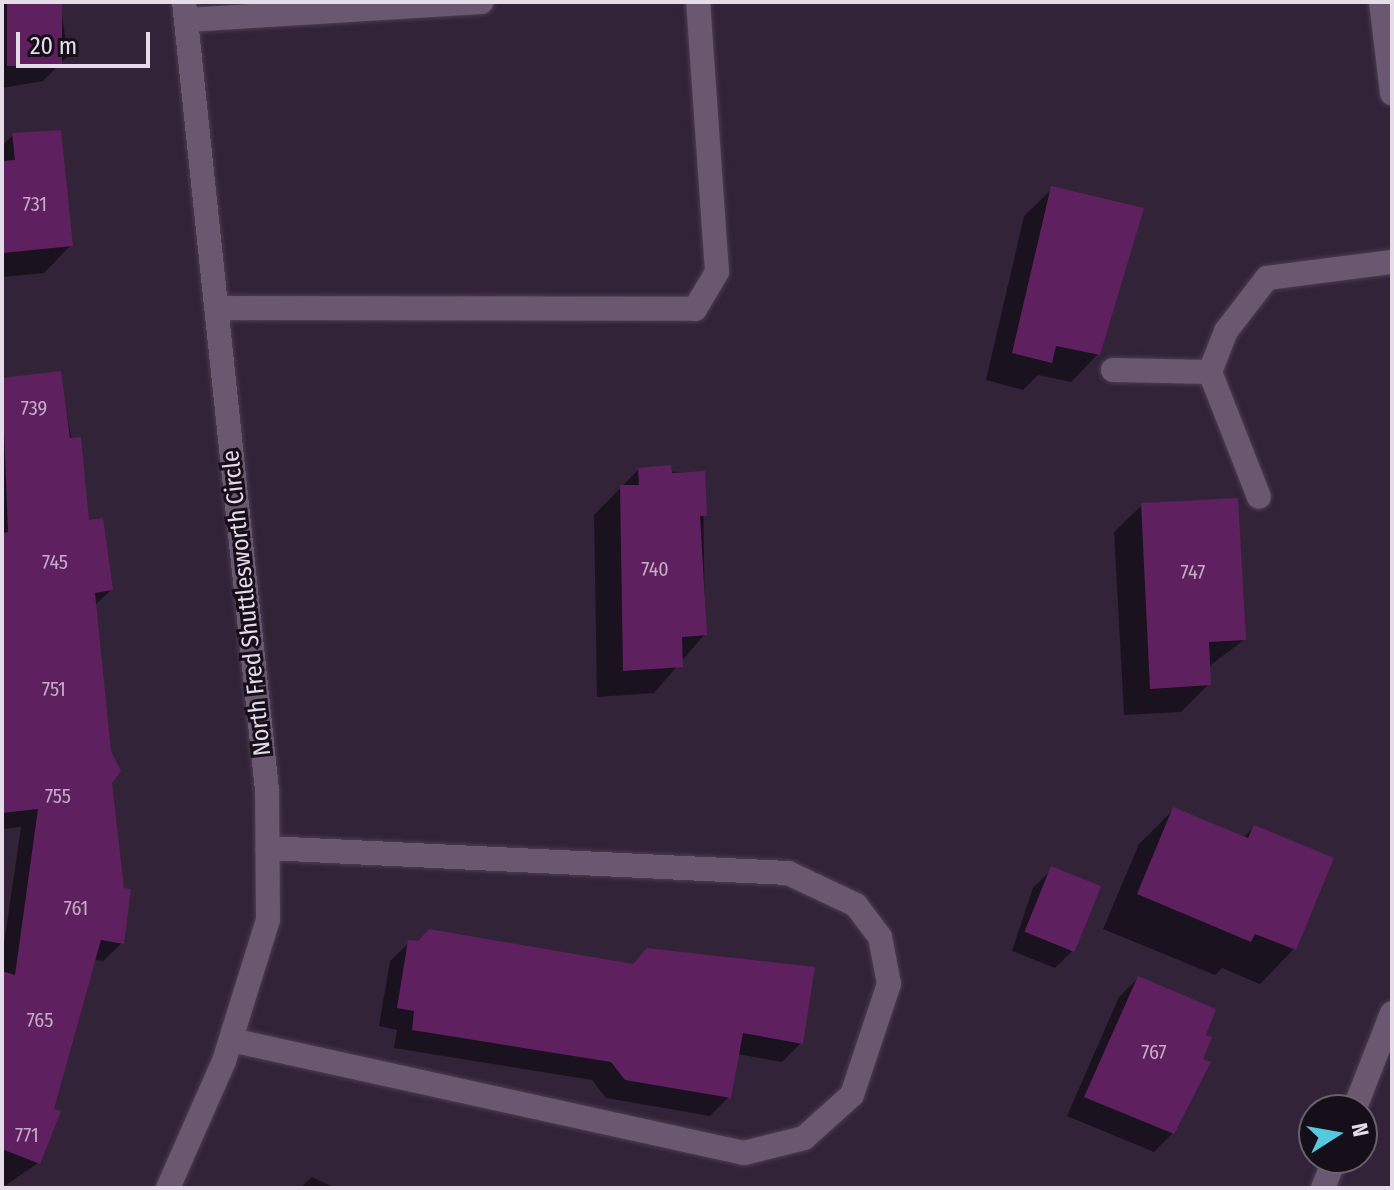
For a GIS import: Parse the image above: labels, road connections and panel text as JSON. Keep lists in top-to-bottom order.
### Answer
{
  "streets": {
    "street": ["North Fred Shuttlesworth Circle"]
  },
  "house_numbers": [
    "731",
    "739",
    "745",
    "740",
    "747",
    "751",
    "755",
    "761",
    "765",
    "767",
    "771"
  ],
  "scale_bar": "20 m",
  "north": "right"
}
